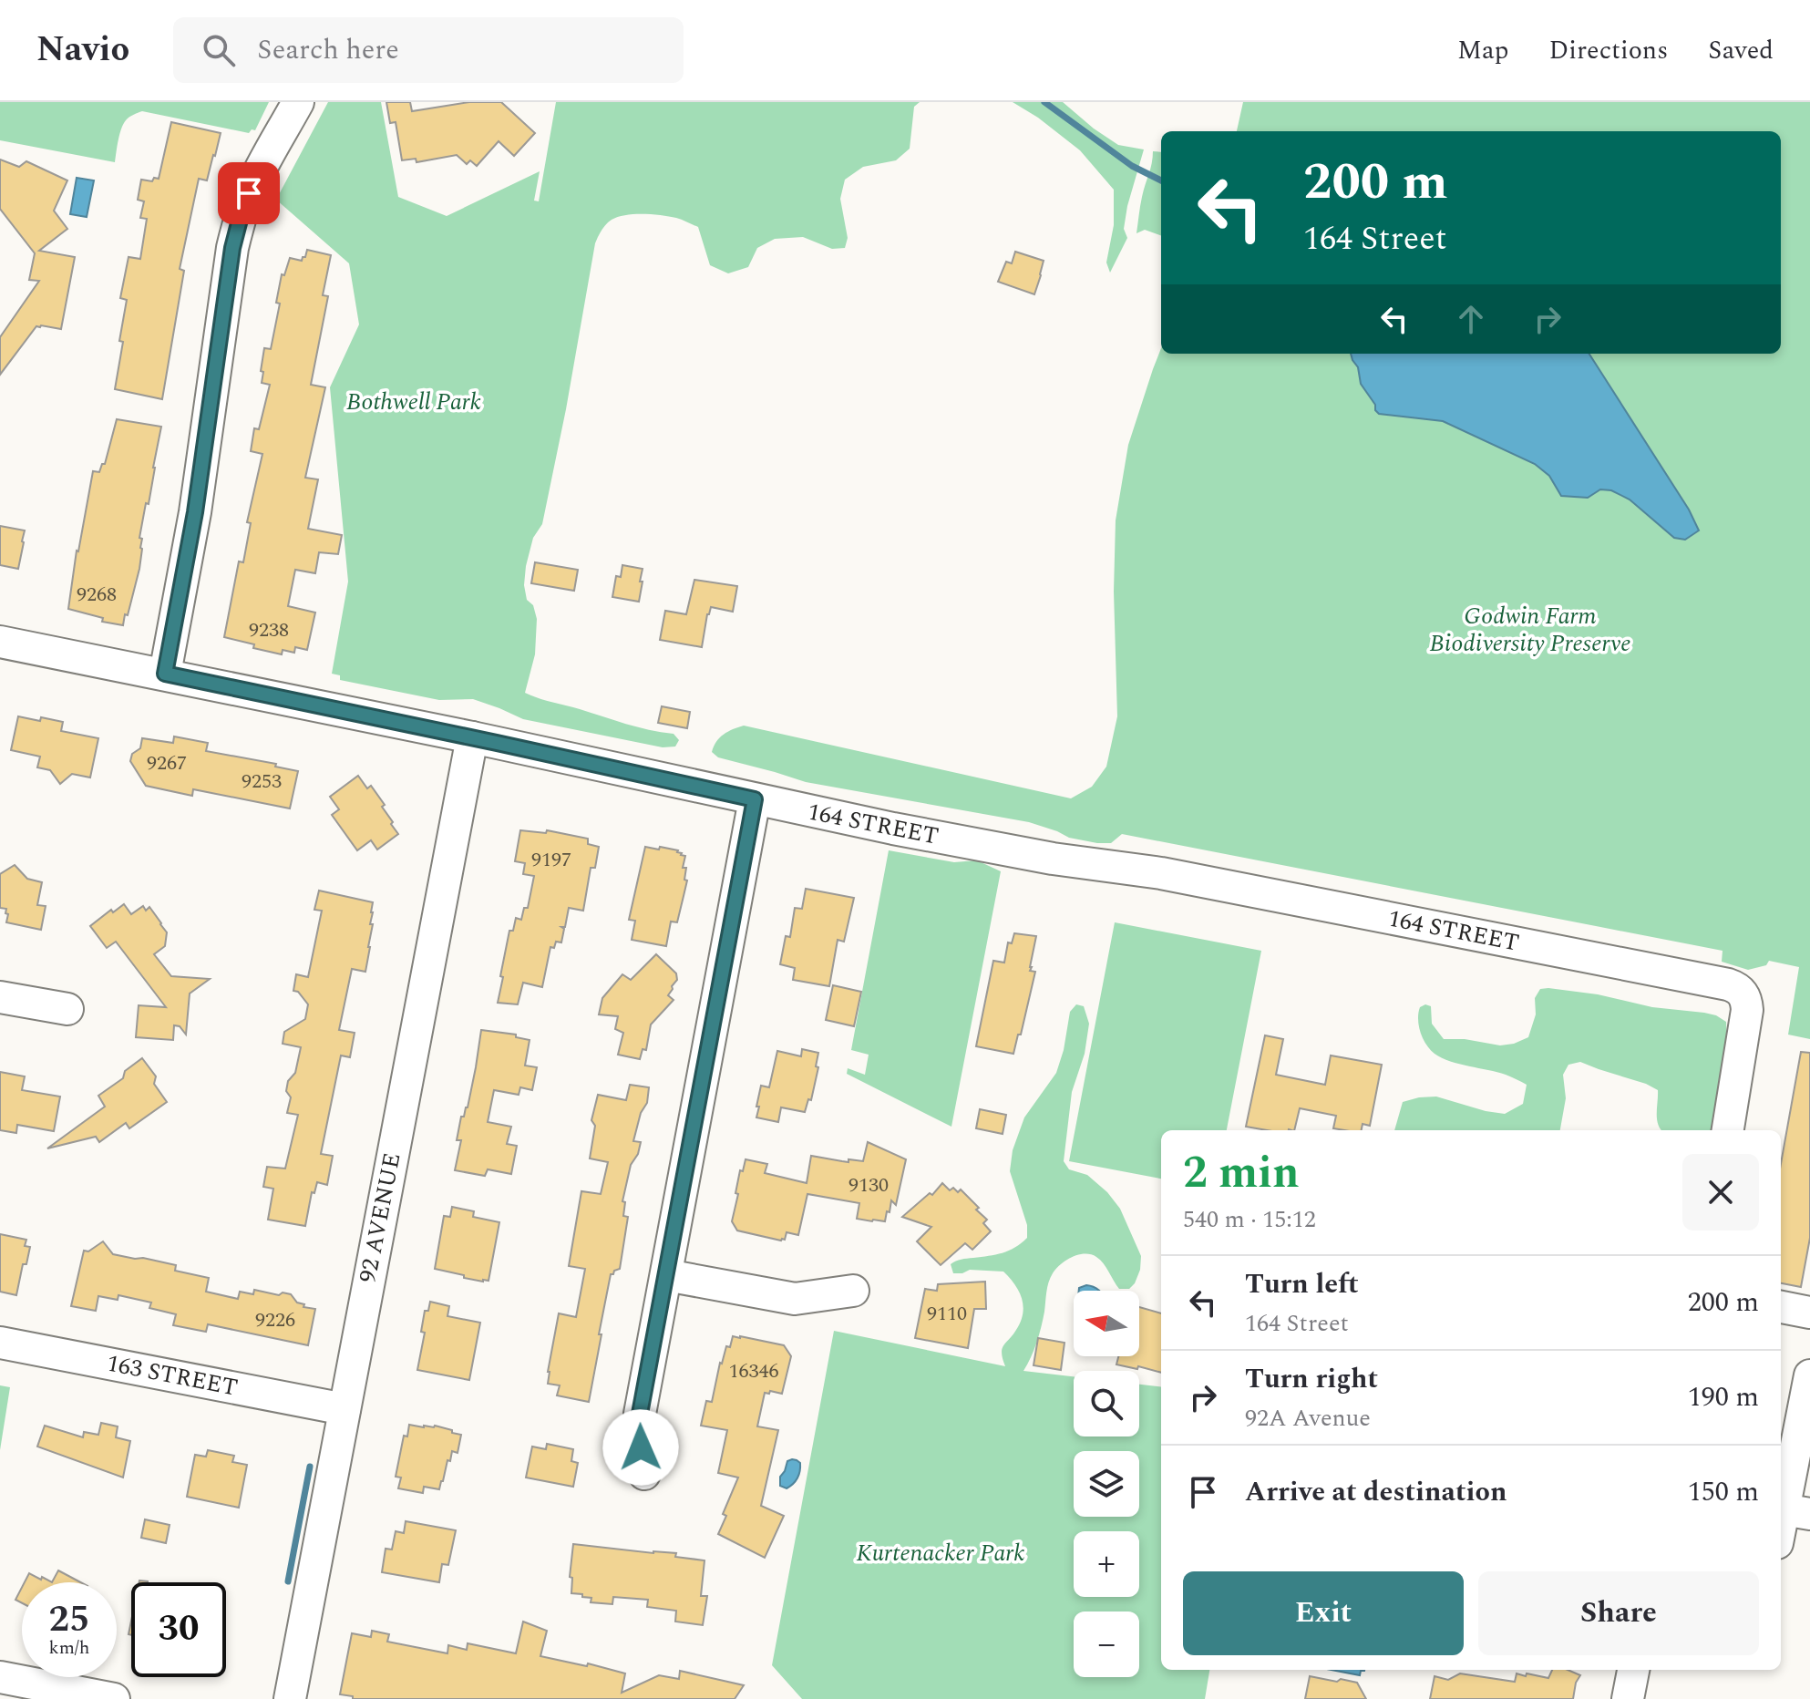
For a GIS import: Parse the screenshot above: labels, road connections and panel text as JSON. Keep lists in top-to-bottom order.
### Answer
{
  "streets": {
    "street": ["164 STREET", "92 AVENUE", "163 STREET"]
  },
  "crossings": [
    ["164 STREET", "92 AVENUE"],
    ["92 AVENUE", "163 STREET"]
  ],
  "parks": ["Bothwell Park", "Godwin Farm Biodiversity Preserve", "Kurtenacker Park"],
  "house_numbers": [
    "9268",
    "9238",
    "9267",
    "9253",
    "9197",
    "9130",
    "9110",
    "9226",
    "16346"
  ],
  "north": "left",
  "page": {
    "header": "Navio",
    "search": "Search here",
    "nav": ["Map", "Directions", "Saved"],
    "turn": ["200 m", "164 Street"],
    "heading": ["2 min", "540 m · 15:12"],
    "list": [
      {
        "name": "Turn left",
        "note": "164 Street",
        "value": "200 m"
      },
      {
        "name": "Turn right",
        "note": "92A Avenue",
        "value": "190 m"
      },
      {
        "name": "Arrive at destination",
        "value": "150 m"
      }
    ],
    "map_buttons": ["+", "−"],
    "buttons": ["Exit", "Share"],
    "speed": "25 km/h",
    "limit": "30"
  }
}
